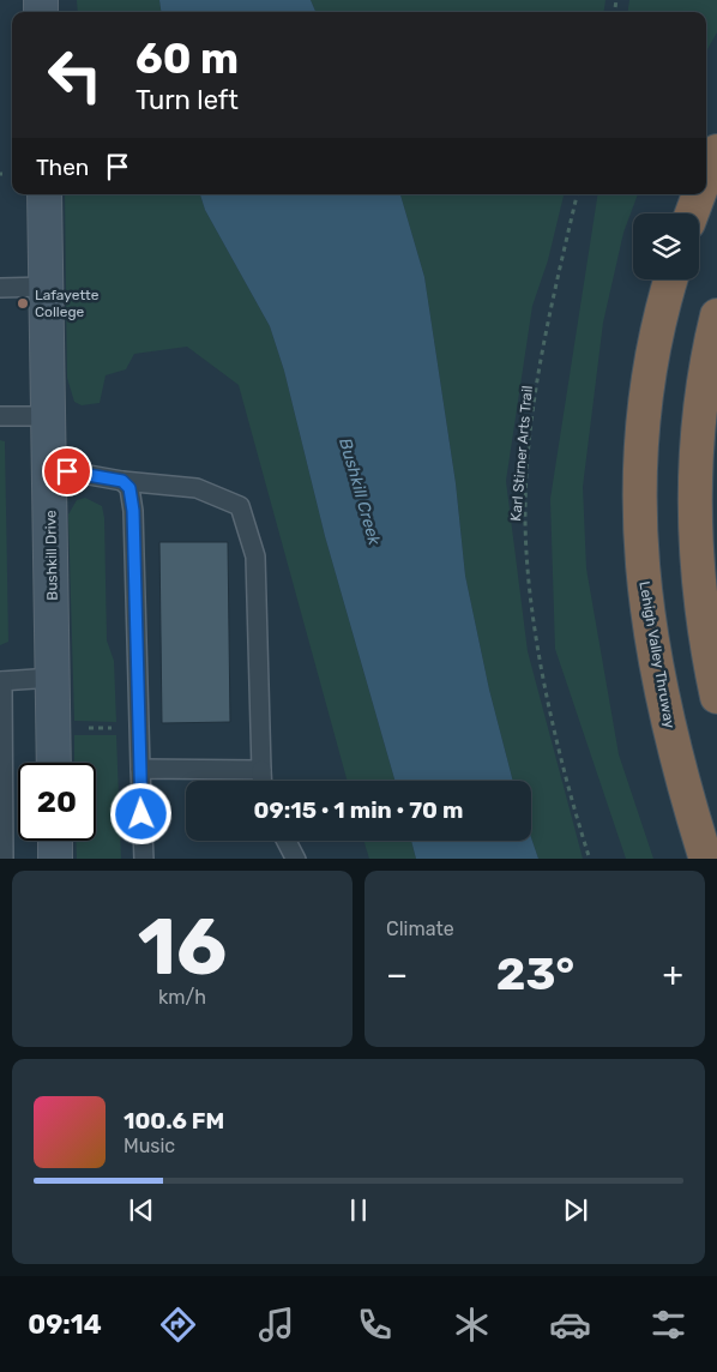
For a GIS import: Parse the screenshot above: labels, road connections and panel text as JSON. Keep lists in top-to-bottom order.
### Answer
{
  "streets": {
    "highway": ["Lehigh Valley Thruway"],
    "street": ["Bushkill Drive"],
    "path": ["Karl Stirner Arts Trail"]
  },
  "water": ["Bushkill Creek"],
  "places": ["Lafayette College"],
  "page": {
    "turn": ["60 m", "Turn left"],
    "then": "Then",
    "limit": "20",
    "trip": "09:15 · 1 min · 70 m",
    "tile": [
      ["16", "km/h"],
      "Climate"
    ],
    "heat": ["−", "23°", "+"],
    "song": ["100.6 FM", "Music"],
    "tabs": "09:14"
  }
}
